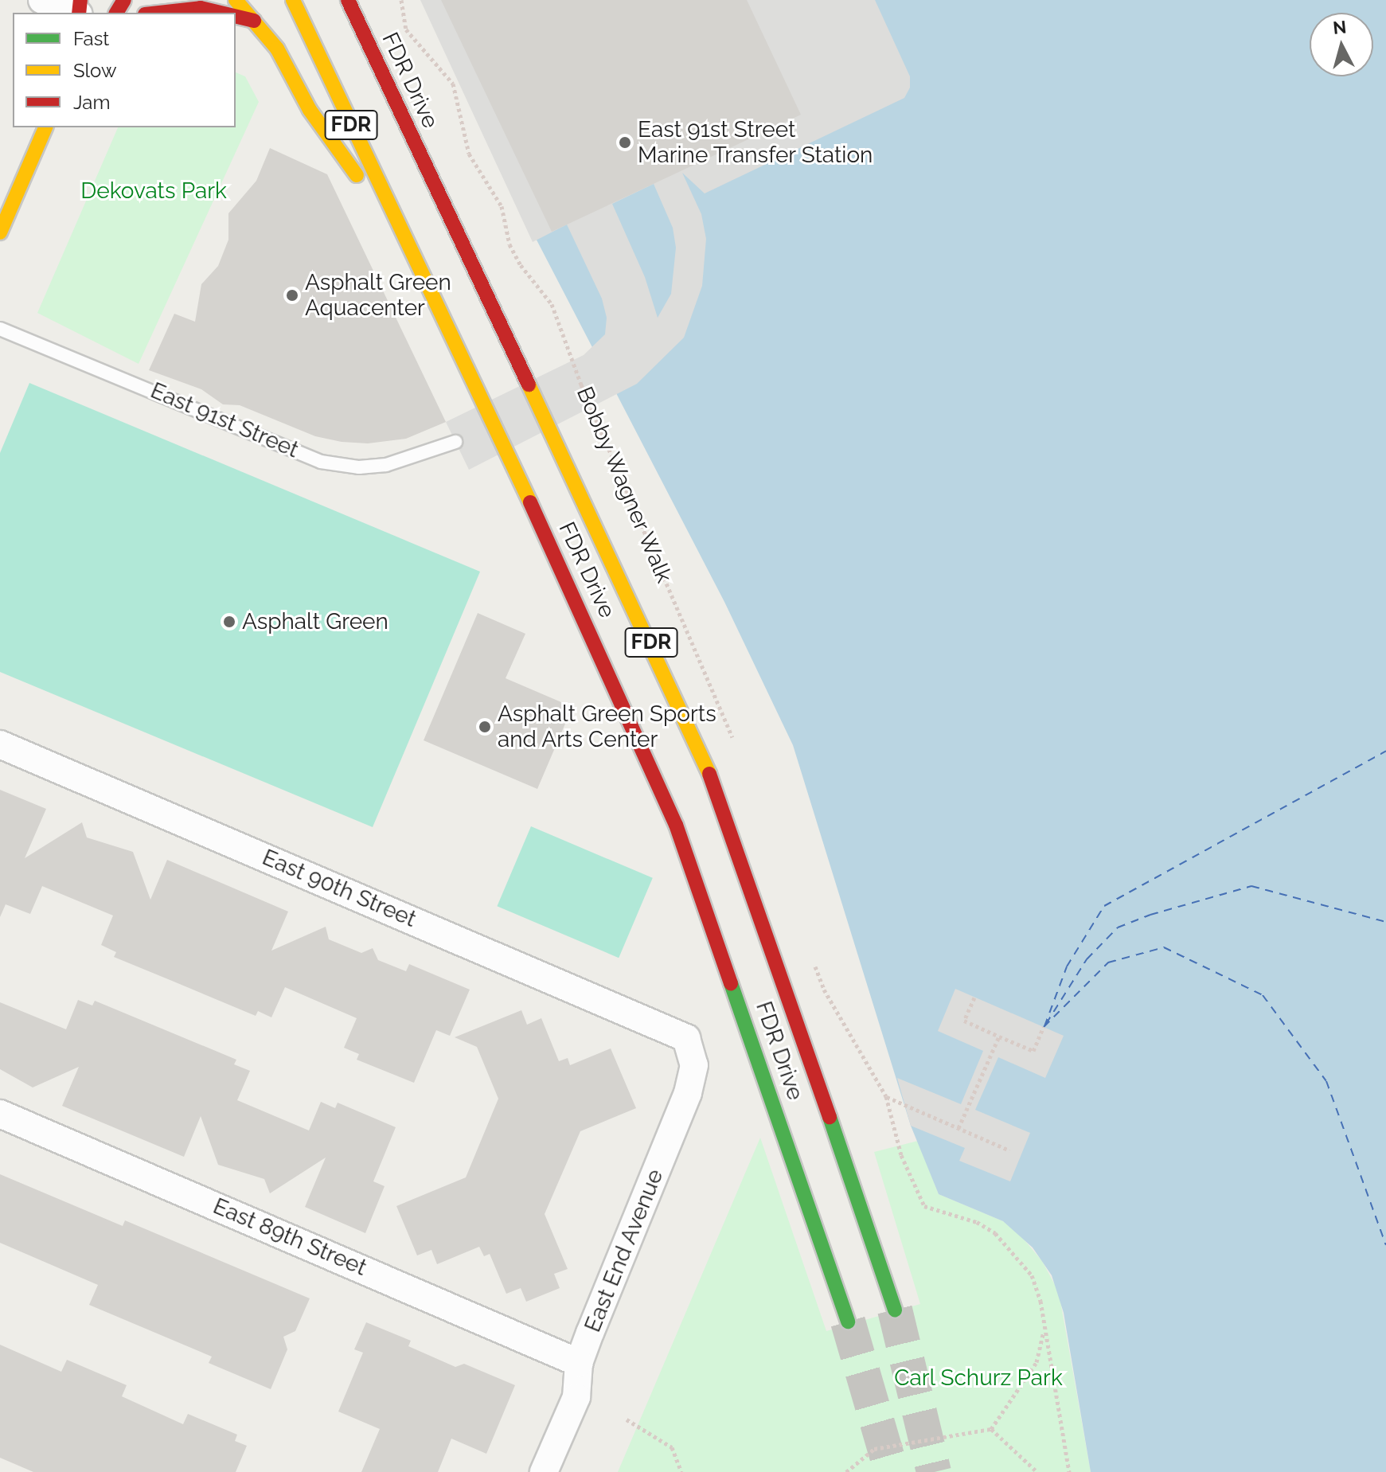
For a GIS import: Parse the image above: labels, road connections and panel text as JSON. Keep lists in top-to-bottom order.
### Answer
{
  "streets": {
    "main road": ["FDR Drive", "FDR"],
    "street": ["East 90th Street", "East 89th Street", "East End Avenue"],
    "lane": ["East 91st Street"],
    "path": ["Bobby Wagner Walk"]
  },
  "crossings": [
    ["East 90th Street", "East End Avenue"],
    ["East 89th Street", "East End Avenue"]
  ],
  "parks": ["Dekovats Park", "Carl Schurz Park"],
  "places": [
    "East 91st Street Marine Transfer Station",
    "Asphalt Green Aquacenter",
    "Asphalt Green",
    "Asphalt Green Sports and Arts Center"
  ],
  "legend": ["Fast", "Slow", "Jam"],
  "north": "top"
}
